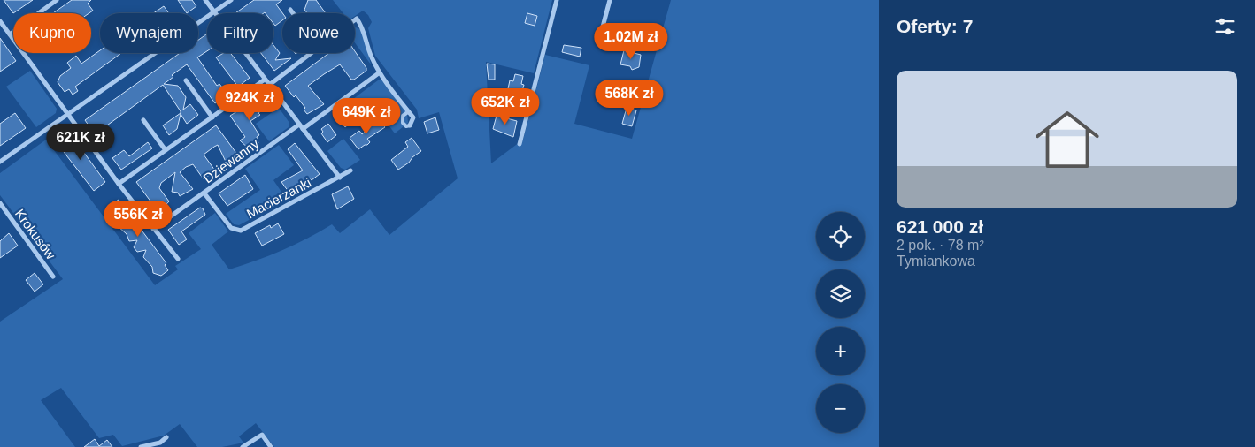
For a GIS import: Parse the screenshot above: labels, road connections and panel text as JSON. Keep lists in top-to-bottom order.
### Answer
{
  "streets": {
    "street": ["Dziewanny", "Macierzanki", "Krokusów"]
  },
  "crossings": [
    ["Dziewanny", "Macierzanki"]
  ],
  "page": {
    "heading": "Oferty: 7",
    "chip": [
      "Kupno",
      "Wynajem",
      "Filtry",
      "Nowe"
    ],
    "price": [
      "1.02M zł",
      "568K zł",
      "924K zł",
      "652K zł",
      "649K zł",
      "621K zł",
      "556K zł"
    ],
    "list": [
      {
        "name": "621 000 zł",
        "note": "2 pok. · 78 m² · Tymiankowa"
      }
    ],
    "map_buttons": ["+", "−"]
  }
}
